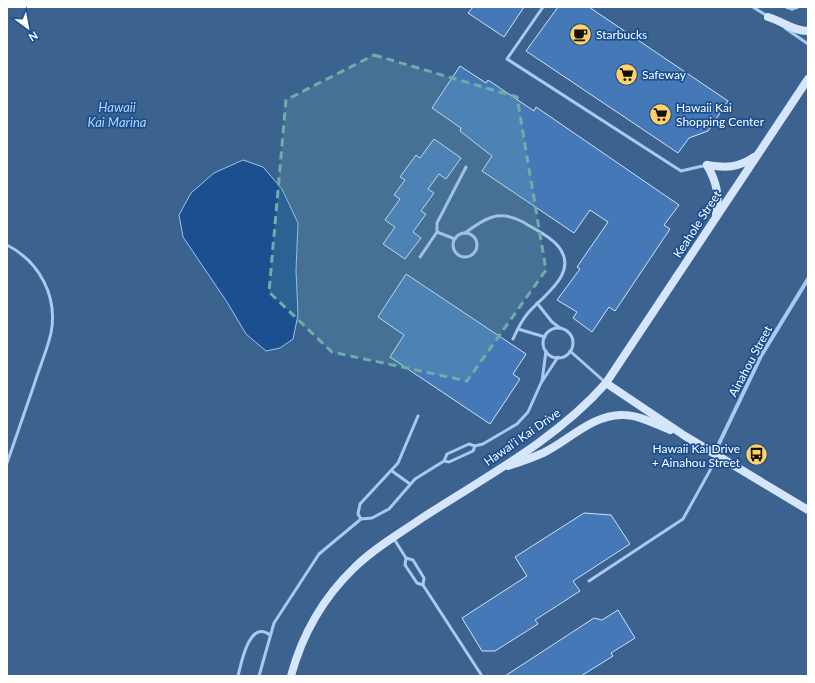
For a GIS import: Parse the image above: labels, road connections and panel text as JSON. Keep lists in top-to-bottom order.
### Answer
{
  "streets": {
    "main road": ["Keahole Street", "Hawai’i Kai Drive"],
    "street": ["Ainahou Street"]
  },
  "crossings": [
    ["Keahole Street", "Hawai’i Kai Drive"]
  ],
  "water": ["Hawaii Kai Marina"],
  "places": {
    "cafe": ["Starbucks"],
    "supermarket": ["Safeway", "Hawaii Kai Shopping Center"],
    "bus stop": ["Hawaii Kai Drive + Ainahou Street"]
  },
  "north": "bottom right"
}
